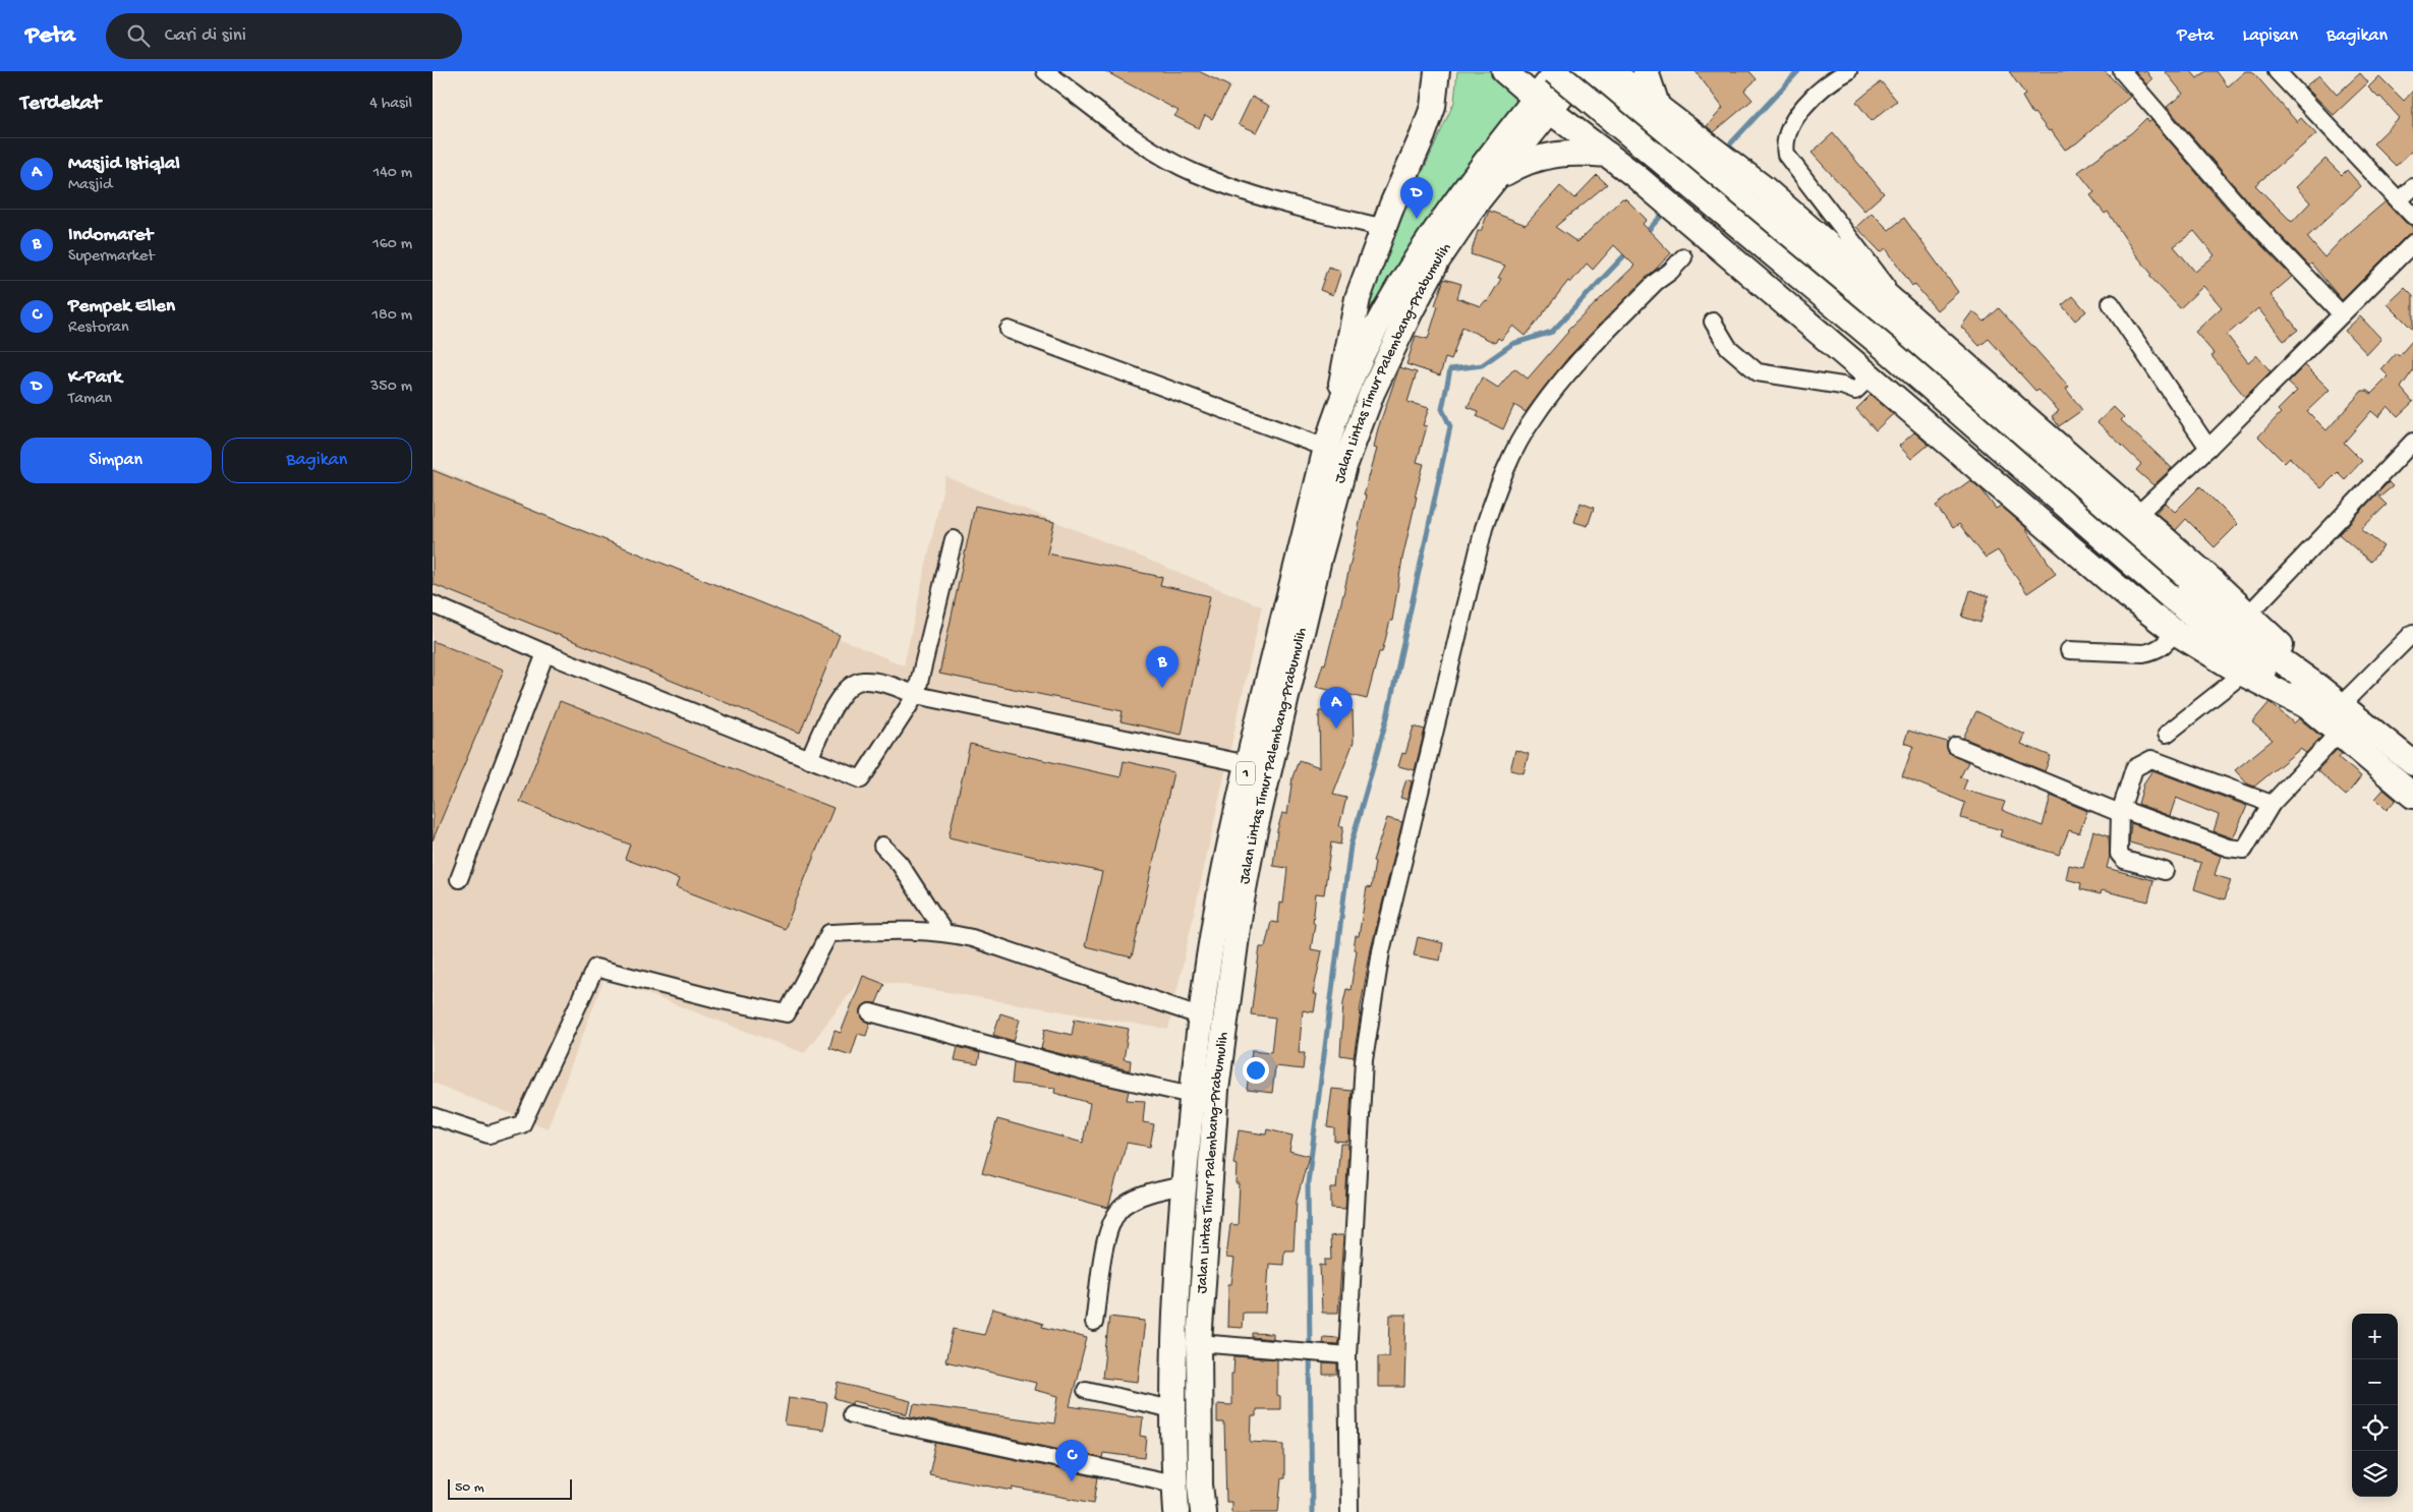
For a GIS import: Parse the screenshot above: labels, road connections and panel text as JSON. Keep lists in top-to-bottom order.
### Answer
{
  "streets": {
    "highway": ["Jalan Lintas Timur Palembang-Prabumulih", "1"]
  },
  "scale_bar": "50 m",
  "page": {
    "header": "Peta",
    "search": "Cari di sini",
    "nav": ["Peta", "Lapisan", "Bagikan"],
    "heading": ["Terdekat", "4 hasil"],
    "list": [
      {
        "mark": "A",
        "name": "Masjid Istiqlal",
        "note": "Masjid",
        "value": "140 m"
      },
      {
        "mark": "B",
        "name": "Indomaret",
        "note": "Supermarket",
        "value": "160 m"
      },
      {
        "mark": "C",
        "name": "Pempek Ellen",
        "note": "Restoran",
        "value": "180 m"
      },
      {
        "mark": "D",
        "name": "K-Park",
        "note": "Taman",
        "value": "350 m"
      }
    ],
    "pins": [
      "D",
      "B",
      "A",
      "C"
    ],
    "buttons": ["Simpan", "Bagikan"],
    "map_buttons": ["+", "−"],
    "scale": "50 m"
  }
}
